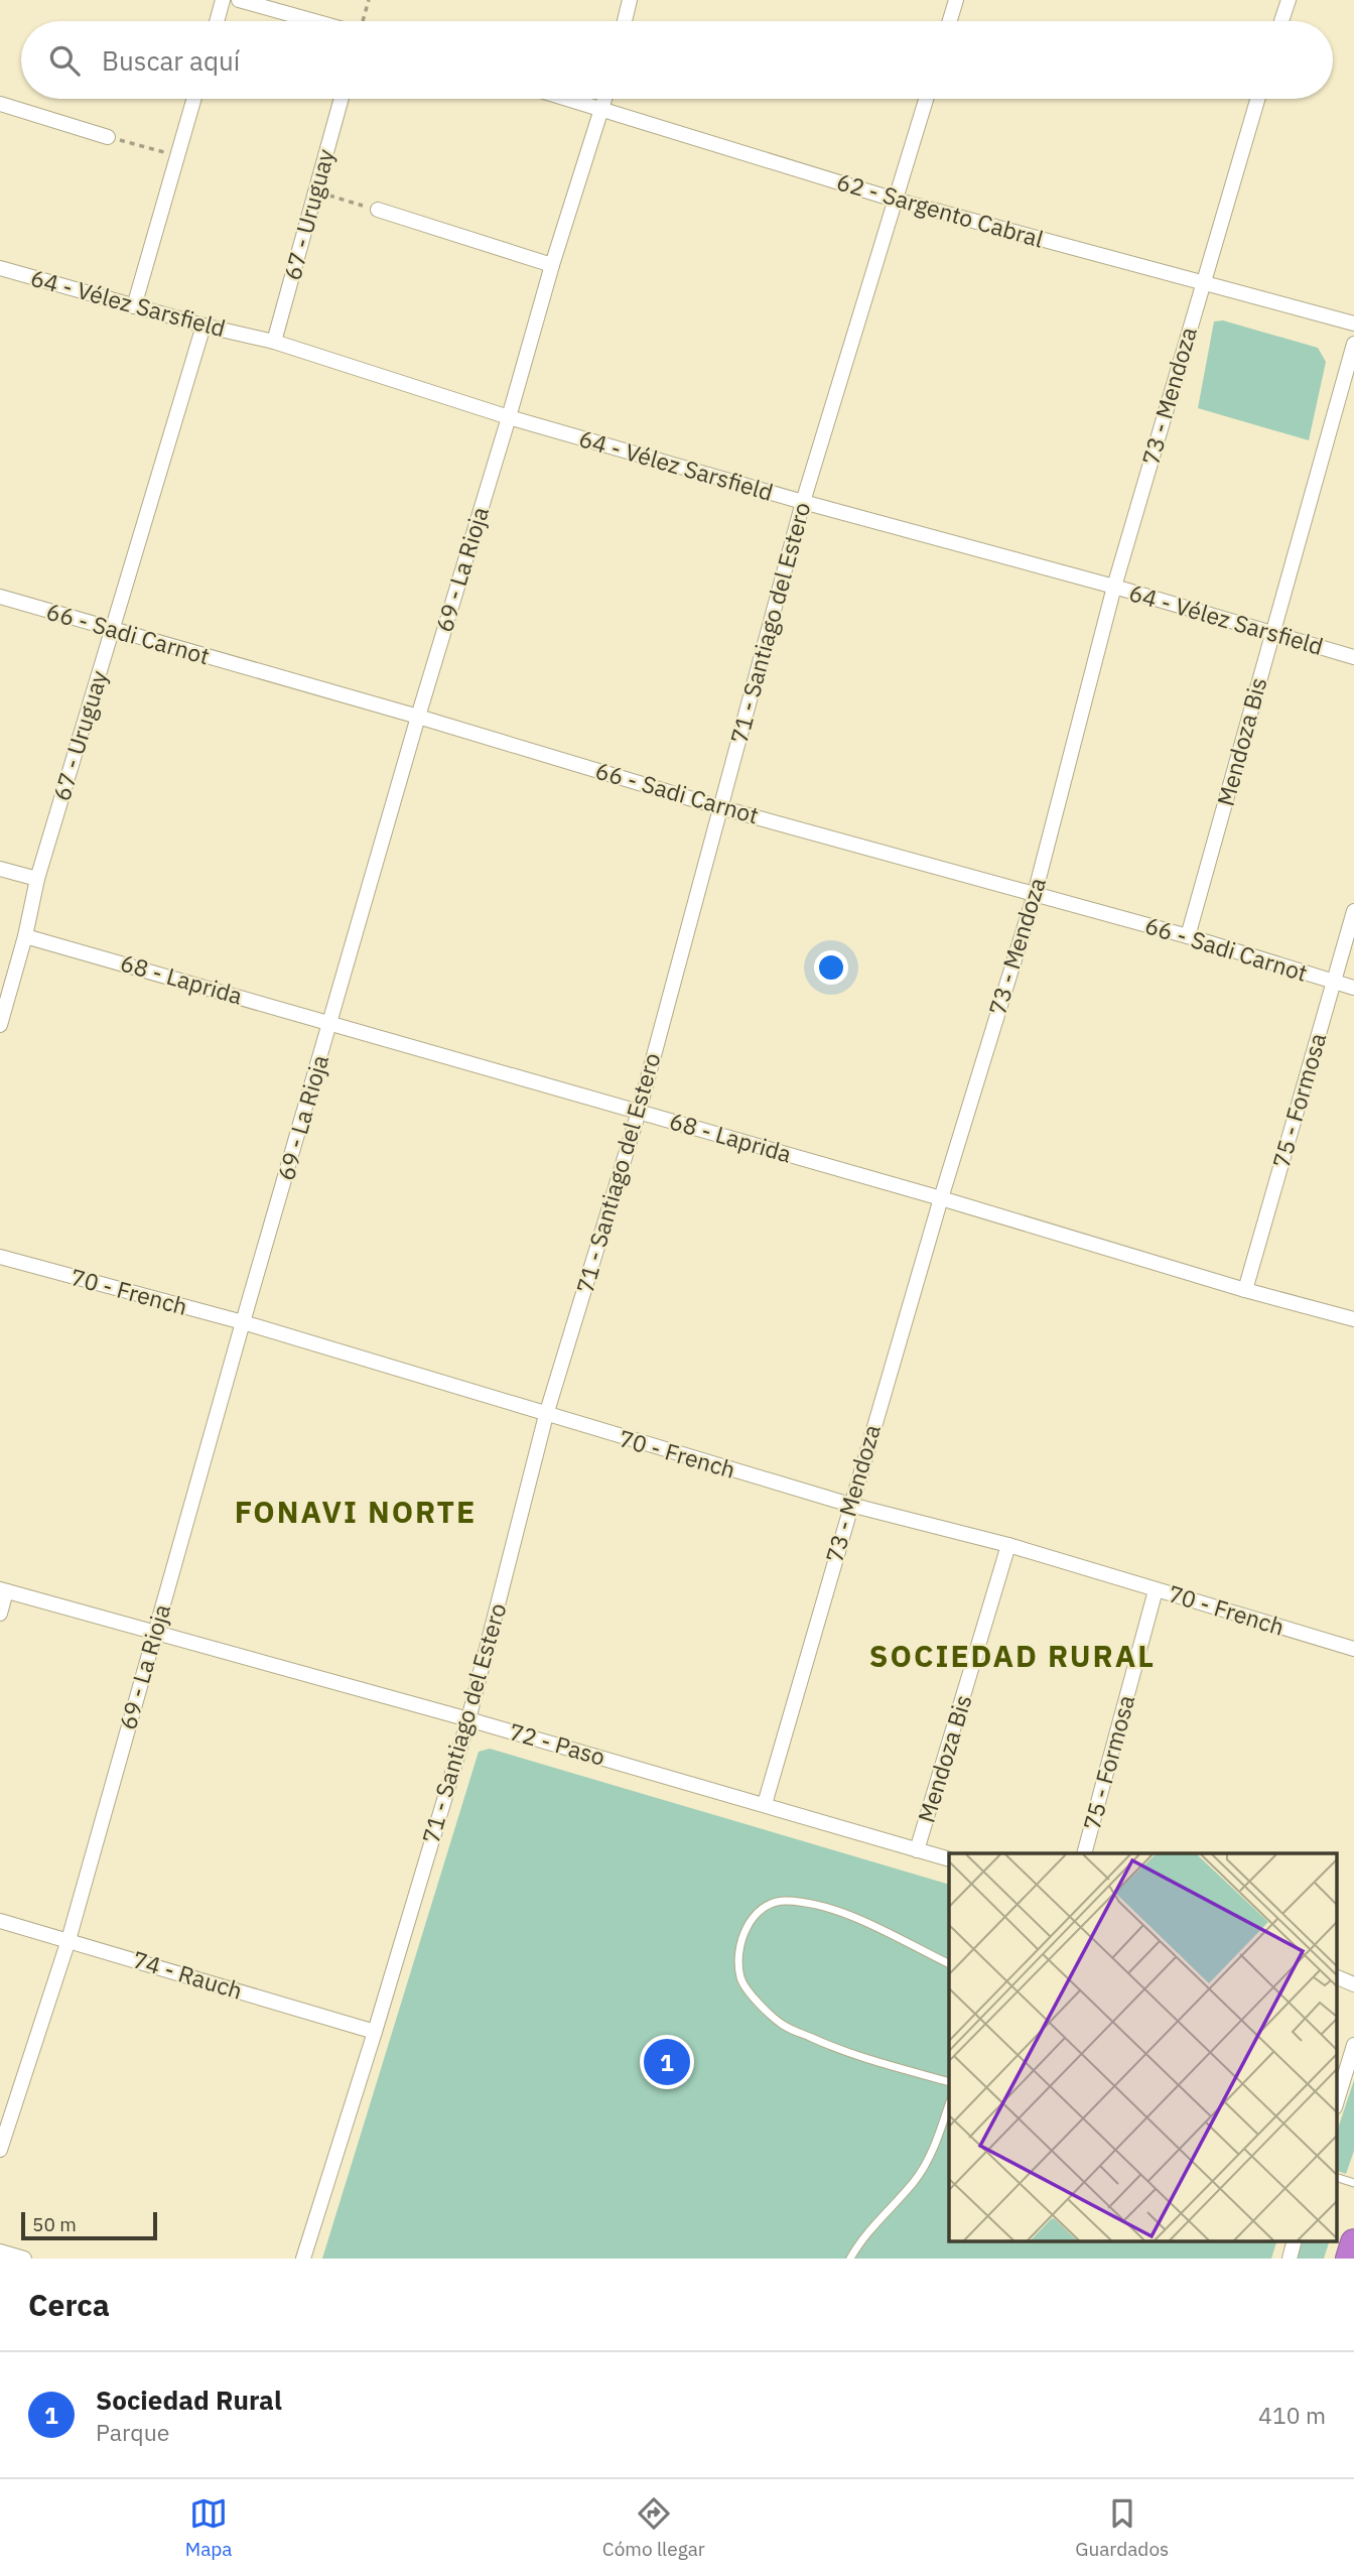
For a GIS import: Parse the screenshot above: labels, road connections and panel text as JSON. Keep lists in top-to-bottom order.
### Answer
{
  "streets": {
    "street": [
      "62 - Sargento Cabral",
      "67 - Uruguay",
      "64 - Vélez Sarsfield",
      "73 - Mendoza",
      "69 - La Rioja",
      "71 - Santiago del Estero",
      "66 - Sadi Carnot",
      "Mendoza Bis",
      "68 - Laprida",
      "75 - Formosa",
      "70 - French",
      "72 - Paso",
      "74 - Rauch"
    ]
  },
  "crossings": [
    ["62 - Sargento Cabral", "73 - Mendoza"],
    ["62 - Sargento Cabral", "69 - La Rioja"],
    ["62 - Sargento Cabral", "71 - Santiago del Estero"],
    ["67 - Uruguay", "64 - Vélez Sarsfield"],
    ["67 - Uruguay", "66 - Sadi Carnot"],
    ["67 - Uruguay", "68 - Laprida"],
    ["64 - Vélez Sarsfield", "73 - Mendoza"],
    ["64 - Vélez Sarsfield", "69 - La Rioja"],
    ["64 - Vélez Sarsfield", "71 - Santiago del Estero"],
    ["64 - Vélez Sarsfield", "Mendoza Bis"],
    ["73 - Mendoza", "66 - Sadi Carnot"],
    ["73 - Mendoza", "68 - Laprida"],
    ["73 - Mendoza", "70 - French"],
    ["73 - Mendoza", "72 - Paso"],
    ["69 - La Rioja", "66 - Sadi Carnot"],
    ["69 - La Rioja", "68 - Laprida"],
    ["69 - La Rioja", "70 - French"],
    ["69 - La Rioja", "72 - Paso"],
    ["69 - La Rioja", "74 - Rauch"],
    ["71 - Santiago del Estero", "66 - Sadi Carnot"],
    ["71 - Santiago del Estero", "68 - Laprida"],
    ["71 - Santiago del Estero", "70 - French"],
    ["71 - Santiago del Estero", "72 - Paso"],
    ["71 - Santiago del Estero", "74 - Rauch"],
    ["66 - Sadi Carnot", "Mendoza Bis"],
    ["66 - Sadi Carnot", "75 - Formosa"],
    ["Mendoza Bis", "70 - French"],
    ["Mendoza Bis", "72 - Paso"],
    ["68 - Laprida", "75 - Formosa"],
    ["75 - Formosa", "70 - French"]
  ],
  "districts": ["FONAVI NORTE", "SOCIEDAD RURAL"],
  "scale_bar": "50 m",
  "page": {
    "search": "Buscar aquí",
    "pins": "1",
    "scale": "50 m",
    "heading": "Cerca",
    "list": [
      {
        "mark": "1",
        "name": "Sociedad Rural",
        "note": "Parque",
        "value": "410 m"
      }
    ],
    "nav": ["Mapa", "Cómo llegar", "Guardados"]
  }
}
